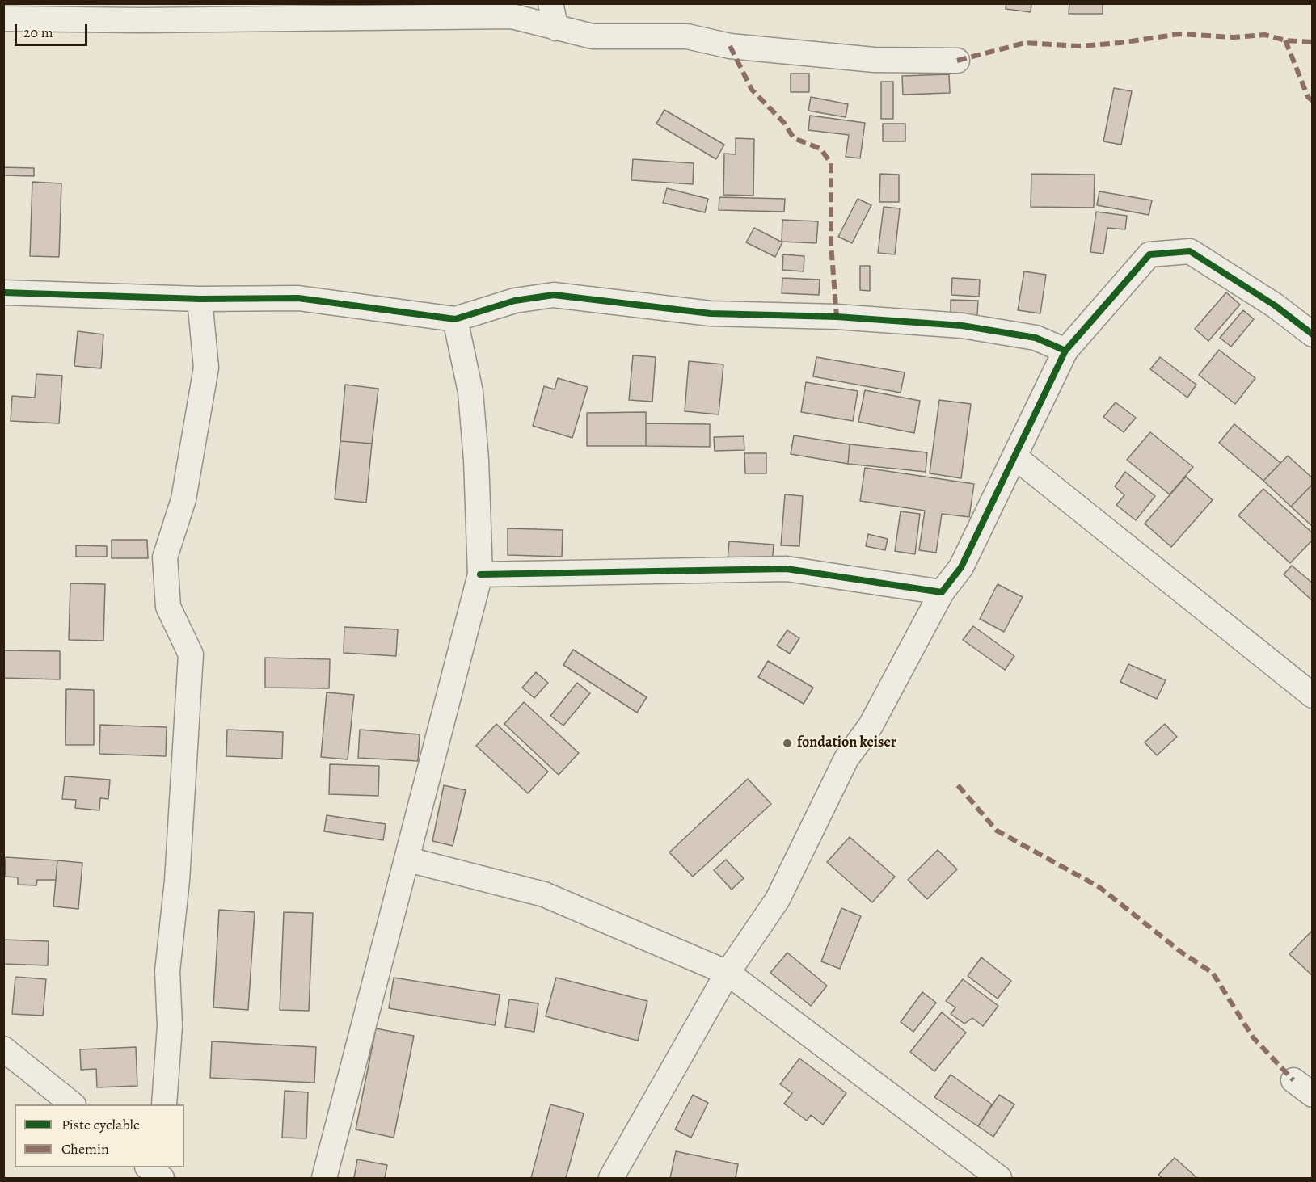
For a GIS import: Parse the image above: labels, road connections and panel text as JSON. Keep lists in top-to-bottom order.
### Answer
{
  "places": ["fondation keiser"],
  "legend": ["Piste cyclable", "Chemin"],
  "scale_bar": "20 m"
}
